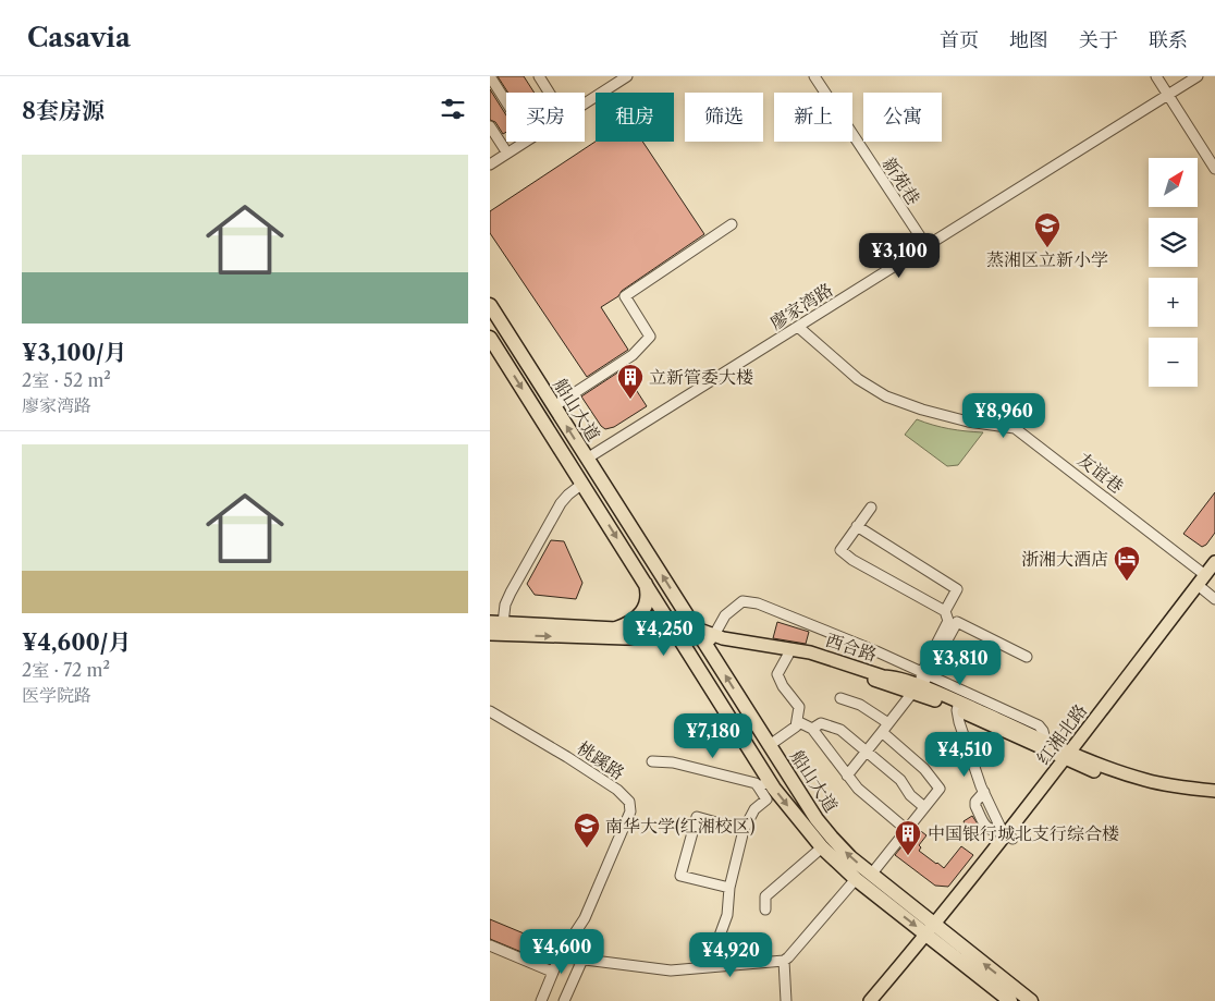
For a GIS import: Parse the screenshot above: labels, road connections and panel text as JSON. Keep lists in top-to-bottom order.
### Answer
{
  "streets": {
    "highway": ["船山大道"],
    "main road": ["西合路", "红湘北路"],
    "street": [
      "新苑巷",
      "廖家湾路",
      "友谊巷",
      "桃蹊路"
    ]
  },
  "crossings": [
    ["新苑巷", "廖家湾路"],
    ["廖家湾路", "船山大道"],
    ["廖家湾路", "友谊巷"],
    ["船山大道", "西合路"],
    ["船山大道", "红湘北路"],
    ["友谊巷", "红湘北路"],
    ["西合路", "红湘北路"]
  ],
  "places": {
    "school or university": ["蒸湘区立新小学", "南华大学(红湘校区)"],
    "building": ["立新管委大楼", "中国银行城北支行综合楼"],
    "hotel": ["浙湘大酒店"]
  },
  "north": "top right",
  "page": {
    "header": "Casavia",
    "nav": [
      "首页",
      "地图",
      "关于",
      "联系"
    ],
    "heading": "8套房源",
    "chip": [
      "买房",
      "租房",
      "筛选",
      "新上",
      "公寓"
    ],
    "list": [
      {
        "name": "¥3,100/月",
        "note": "2室 · 52 m² · 廖家湾路"
      },
      {
        "name": "¥4,600/月",
        "note": "2室 · 72 m² · 医学院路"
      }
    ],
    "map_buttons": ["+", "−"],
    "price": [
      "¥3,100",
      "¥8,960",
      "¥4,250",
      "¥3,810",
      "¥7,180",
      "¥4,510",
      "¥4,600",
      "¥4,920"
    ]
  }
}
